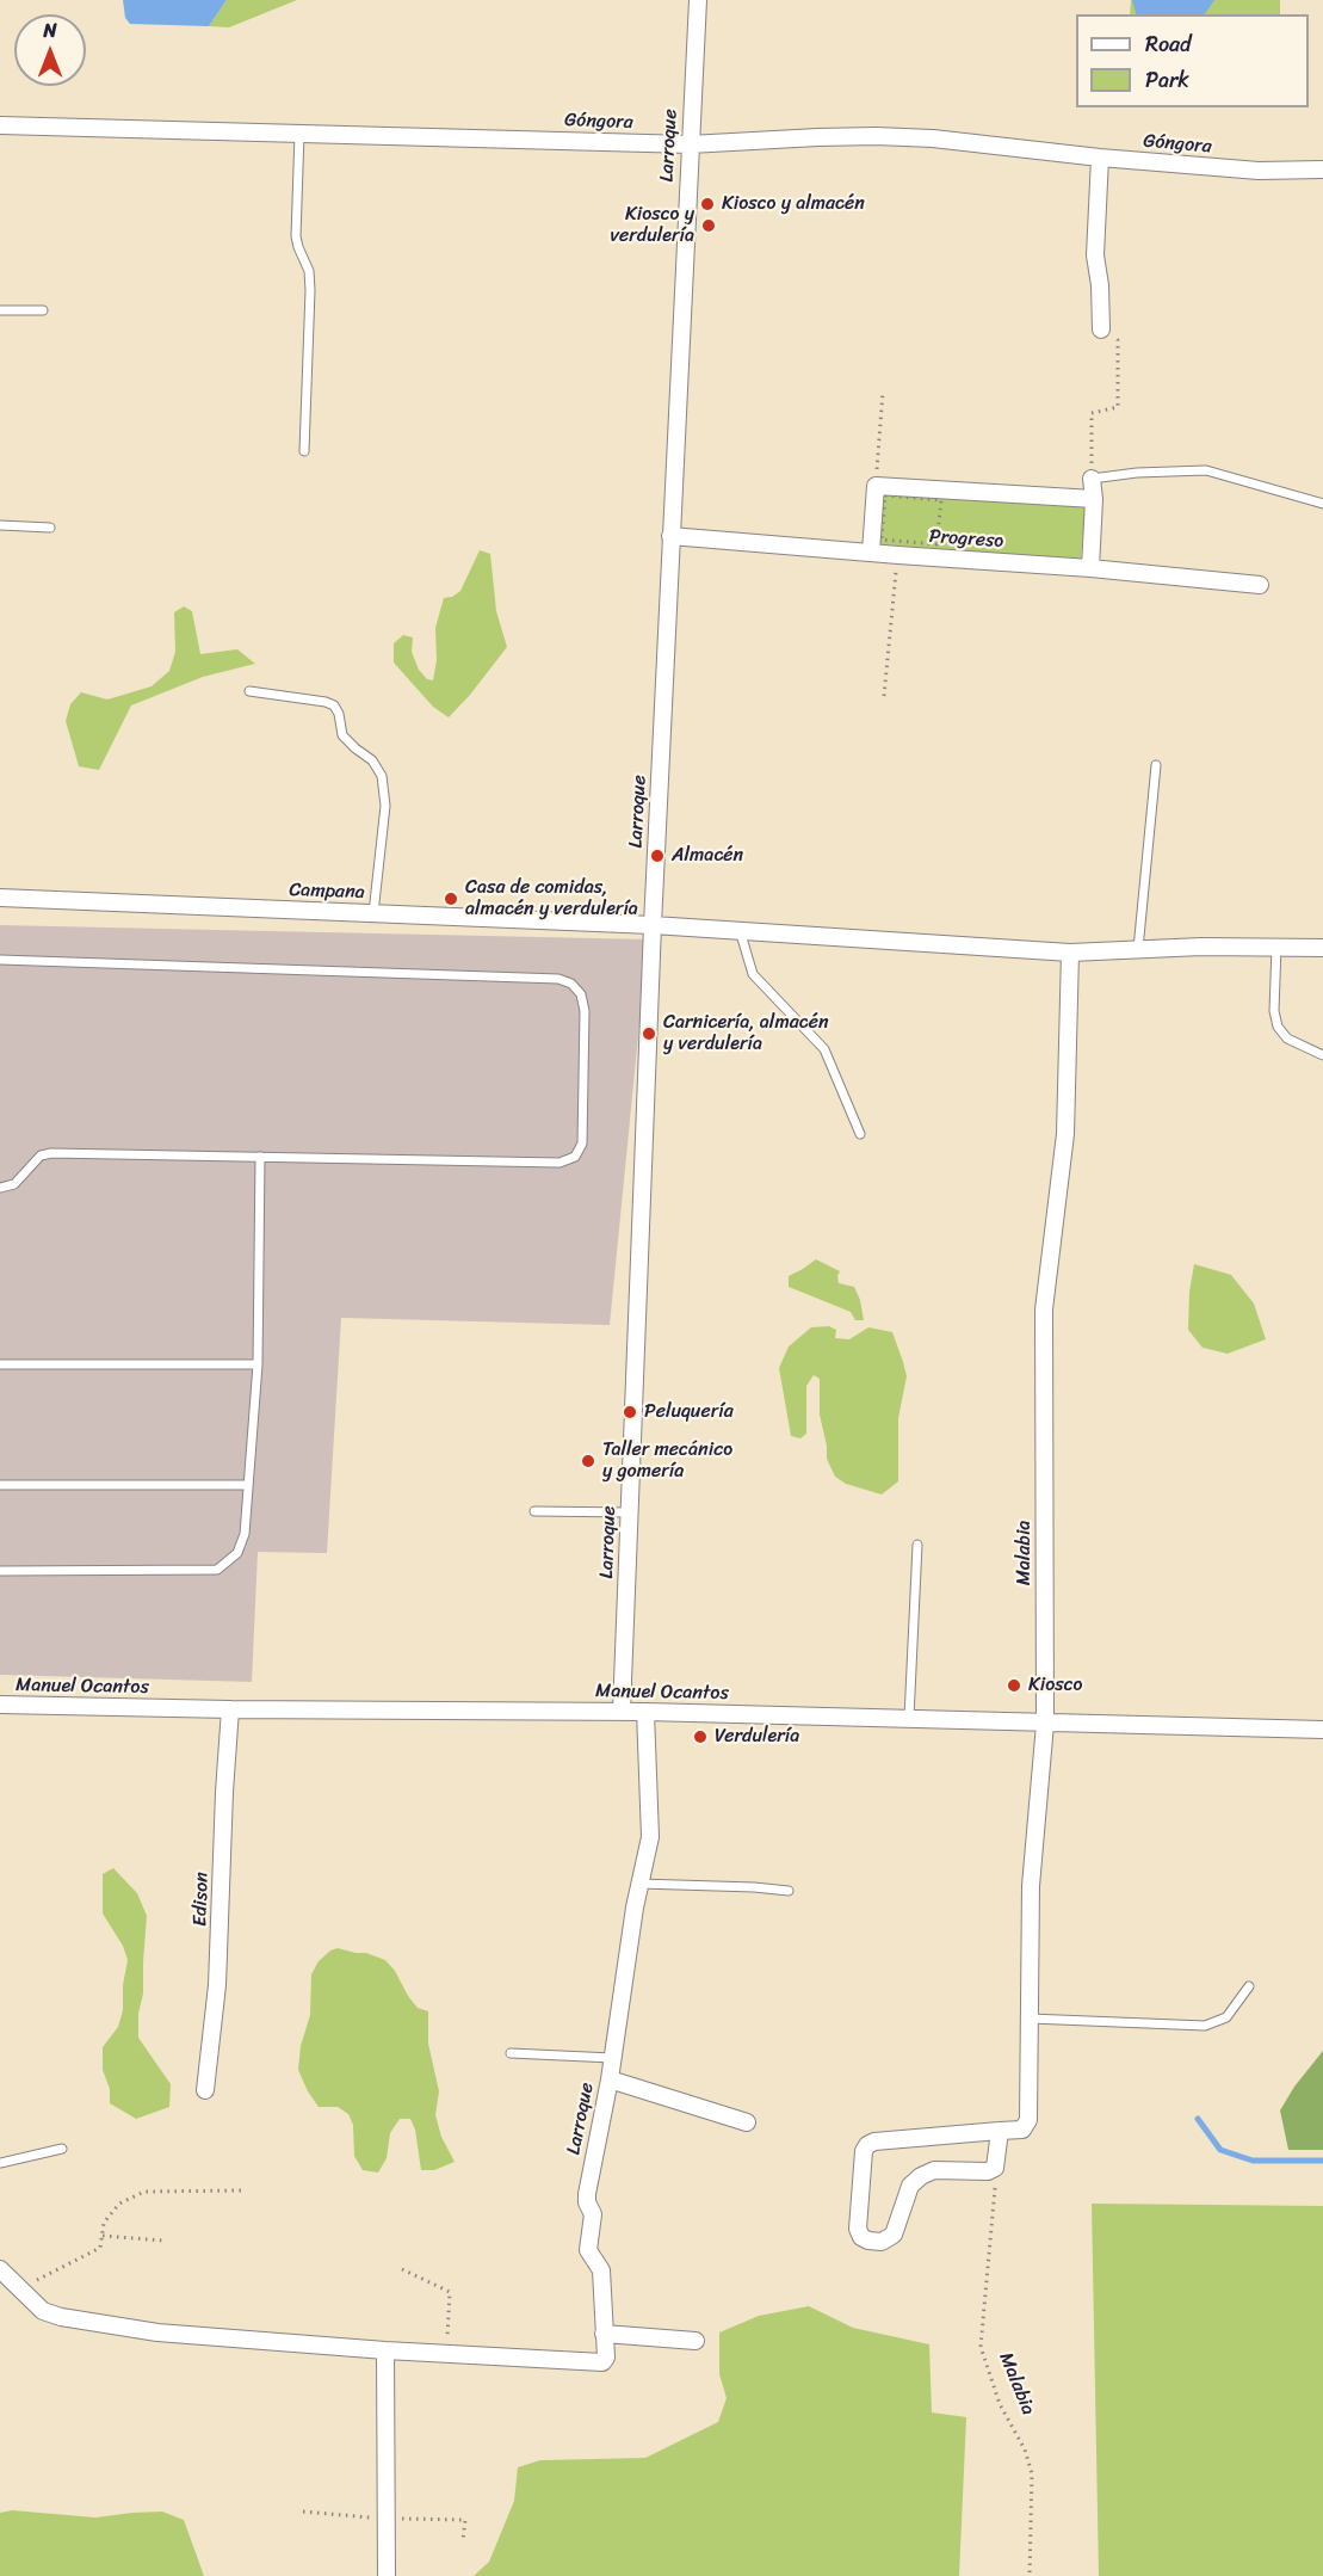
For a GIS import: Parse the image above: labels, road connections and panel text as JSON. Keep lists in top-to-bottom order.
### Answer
{
  "streets": {
    "street": [
      "Góngora",
      "Larroque",
      "Progreso",
      "Campana",
      "Malabia",
      "Manuel Ocantos",
      "Edison"
    ]
  },
  "crossings": [
    ["Góngora", "Larroque"],
    ["Larroque", "Progreso"],
    ["Larroque", "Campana"],
    ["Larroque", "Manuel Ocantos"],
    ["Campana", "Malabia"],
    ["Malabia", "Manuel Ocantos"],
    ["Manuel Ocantos", "Edison"]
  ],
  "places": [
    "Kiosco y almacén",
    "Kiosco y verdulería",
    "Almacén",
    "Casa de comidas, almacén y verdulería",
    "Carnicería, almacén y verdulería",
    "Peluquería",
    "Taller mecánico y gomería",
    "Kiosco",
    "Verdulería"
  ],
  "legend": ["Road", "Park"],
  "north": "top"
}
